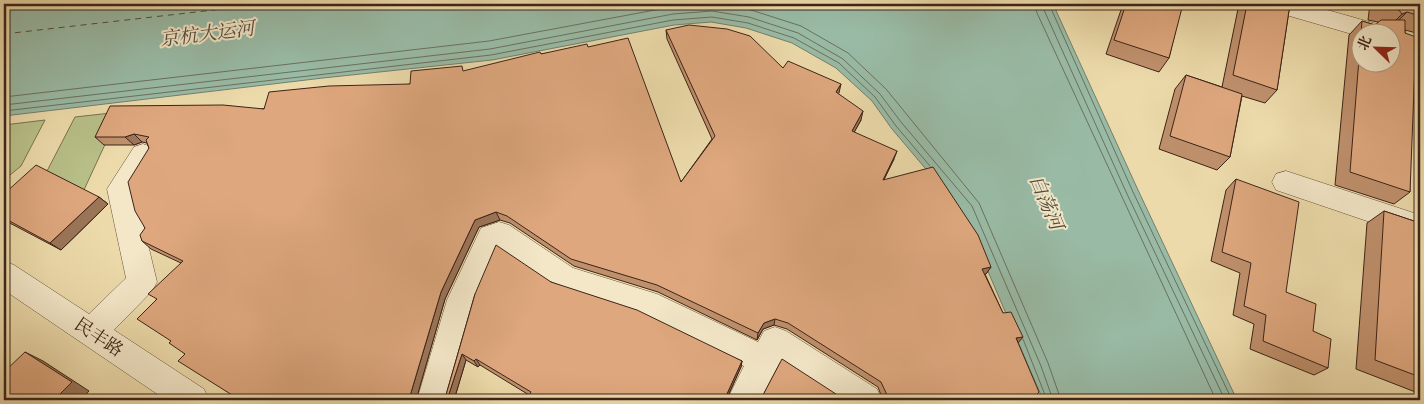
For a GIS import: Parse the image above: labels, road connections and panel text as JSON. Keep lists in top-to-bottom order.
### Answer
{
  "streets": {
    "street": ["民丰路"]
  },
  "water": ["京杭大运河", "白荡河"],
  "north": "top left"
}
